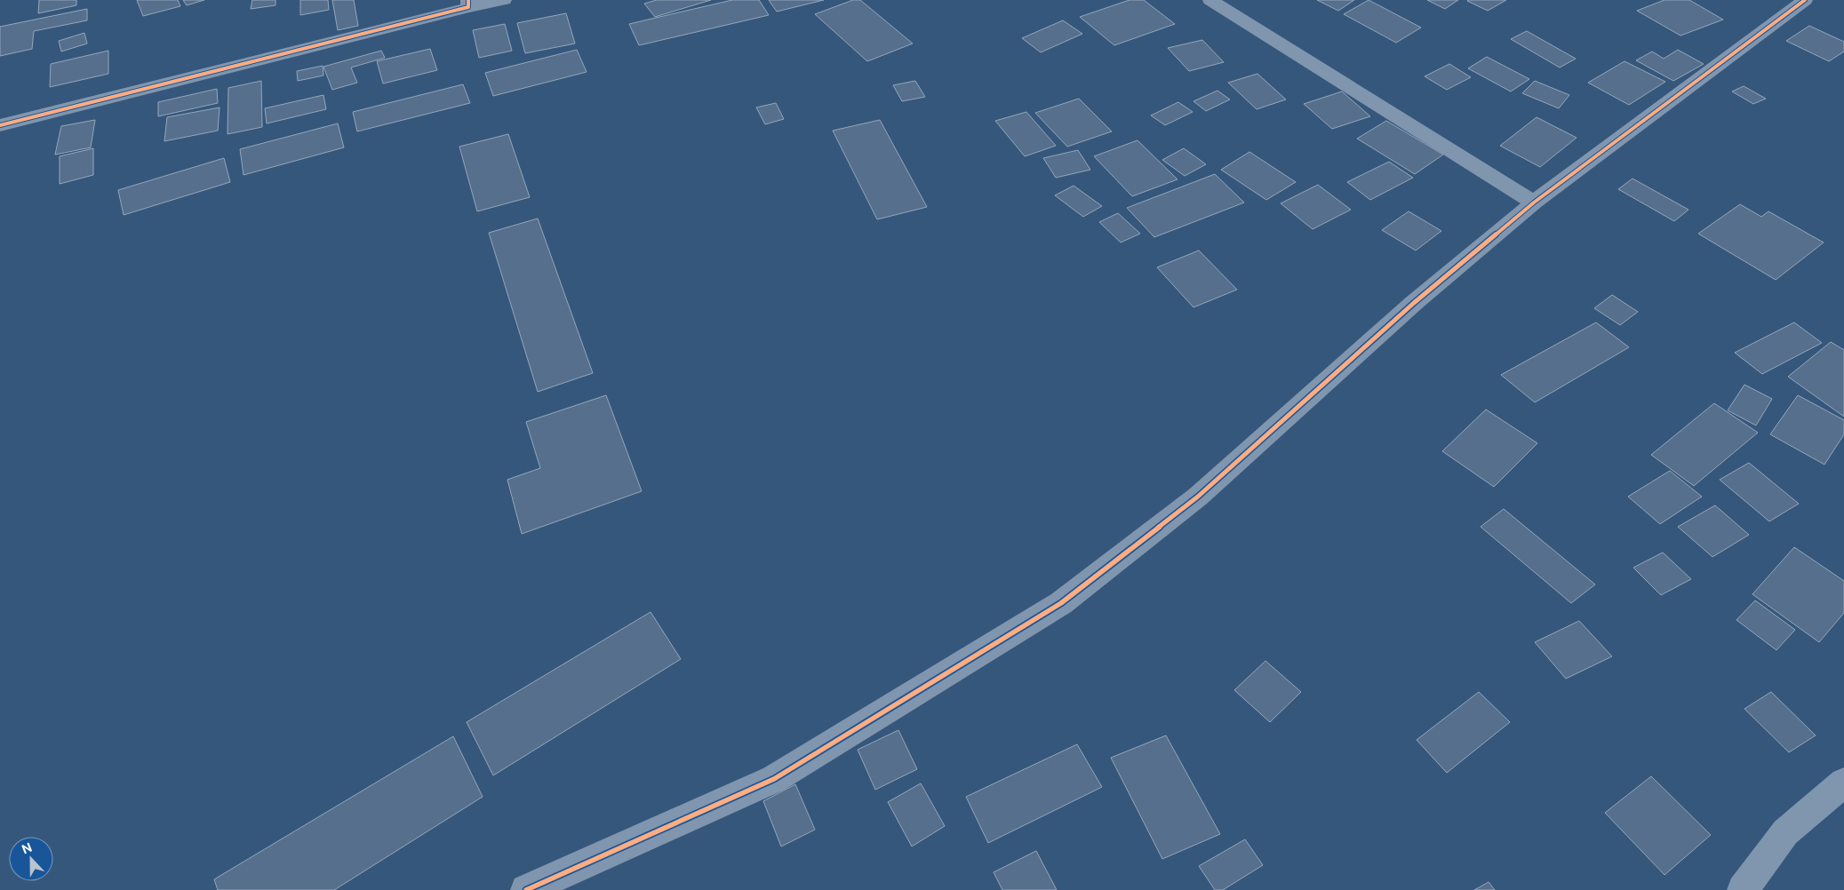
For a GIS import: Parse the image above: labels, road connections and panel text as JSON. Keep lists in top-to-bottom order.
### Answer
{
  "north": "top"
}
